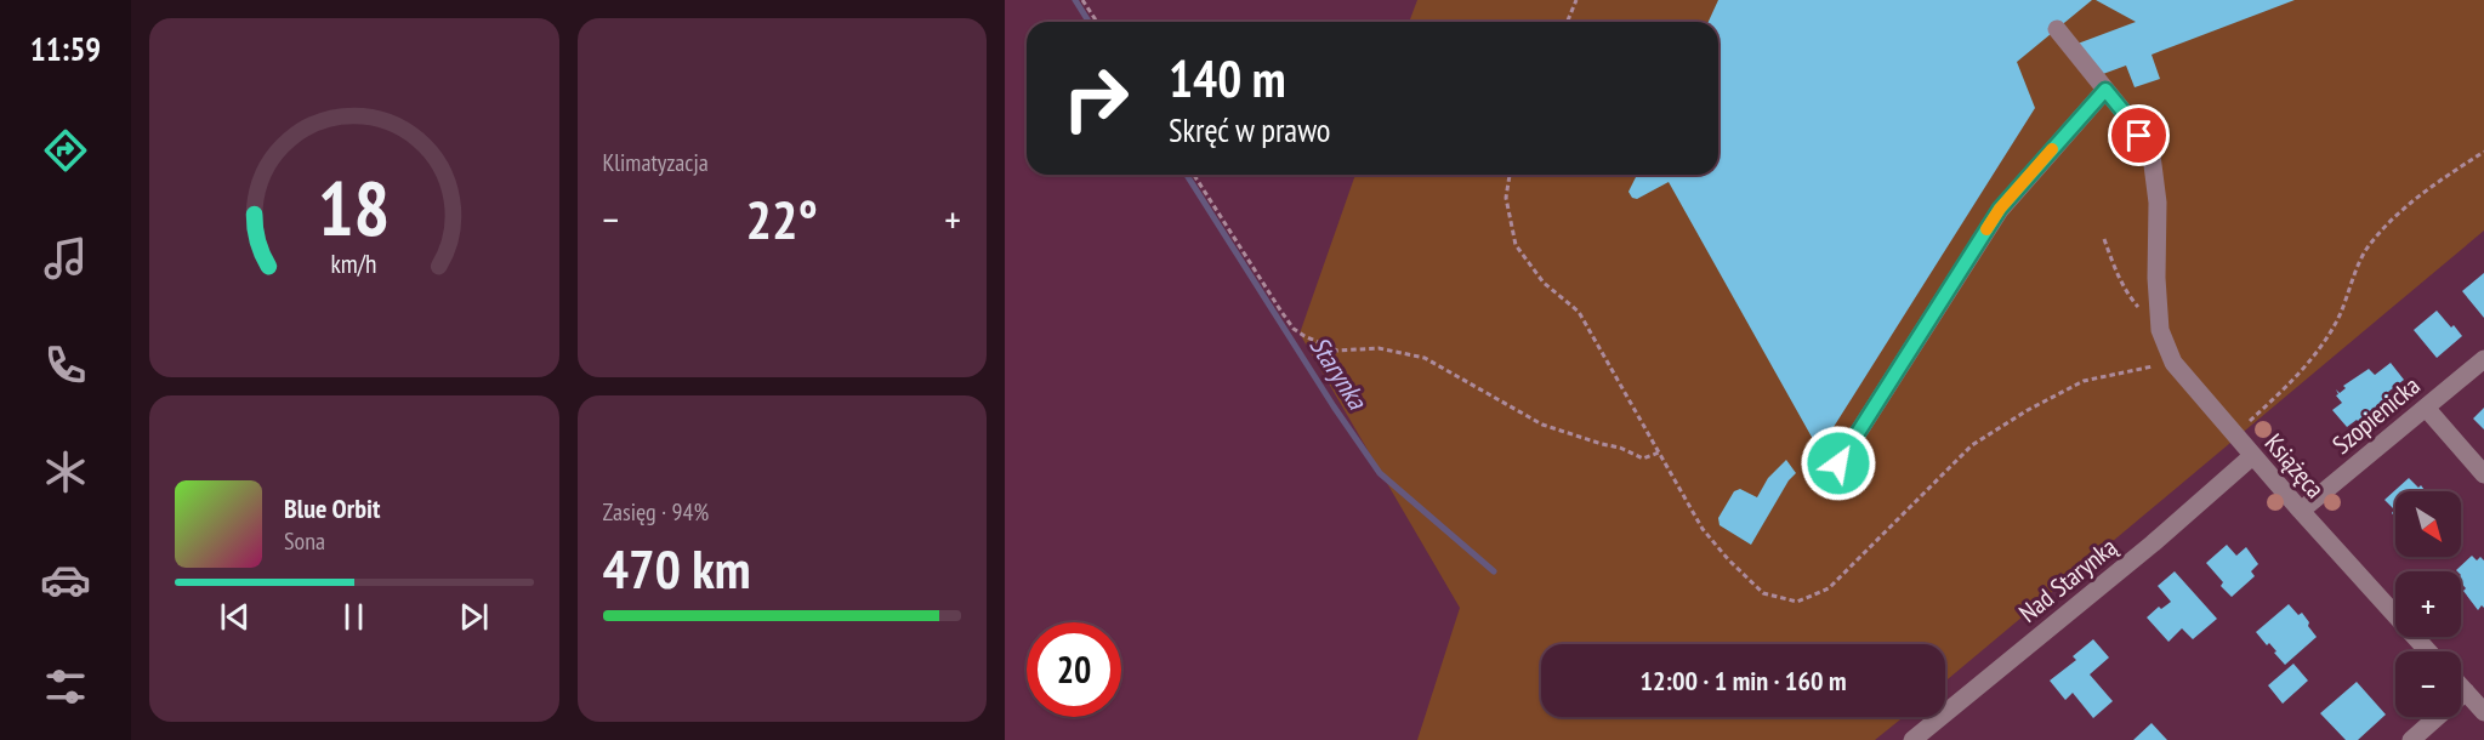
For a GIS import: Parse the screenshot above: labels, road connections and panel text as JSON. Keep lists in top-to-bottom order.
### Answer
{
  "streets": {
    "street": ["Szopienicka", "Książęca", "Nad Starynką"]
  },
  "crossings": [
    ["Szopienicka", "Książęca"],
    ["Książęca", "Nad Starynką"]
  ],
  "water": ["Starynka"],
  "north": "bottom right",
  "page": {
    "tabs": "11:59",
    "tile": [
      "Klimatyzacja",
      ["Zasięg · 94%", "470 km"]
    ],
    "turn": ["140 m", "Skręć w prawo"],
    "heat": ["−", "22°", "+"],
    "song": ["Blue Orbit", "Sona"],
    "map_buttons": ["+", "−"],
    "limit": "20",
    "trip": "12:00 · 1 min · 160 m",
    "gauge": ["18", "km/h"]
  }
}
